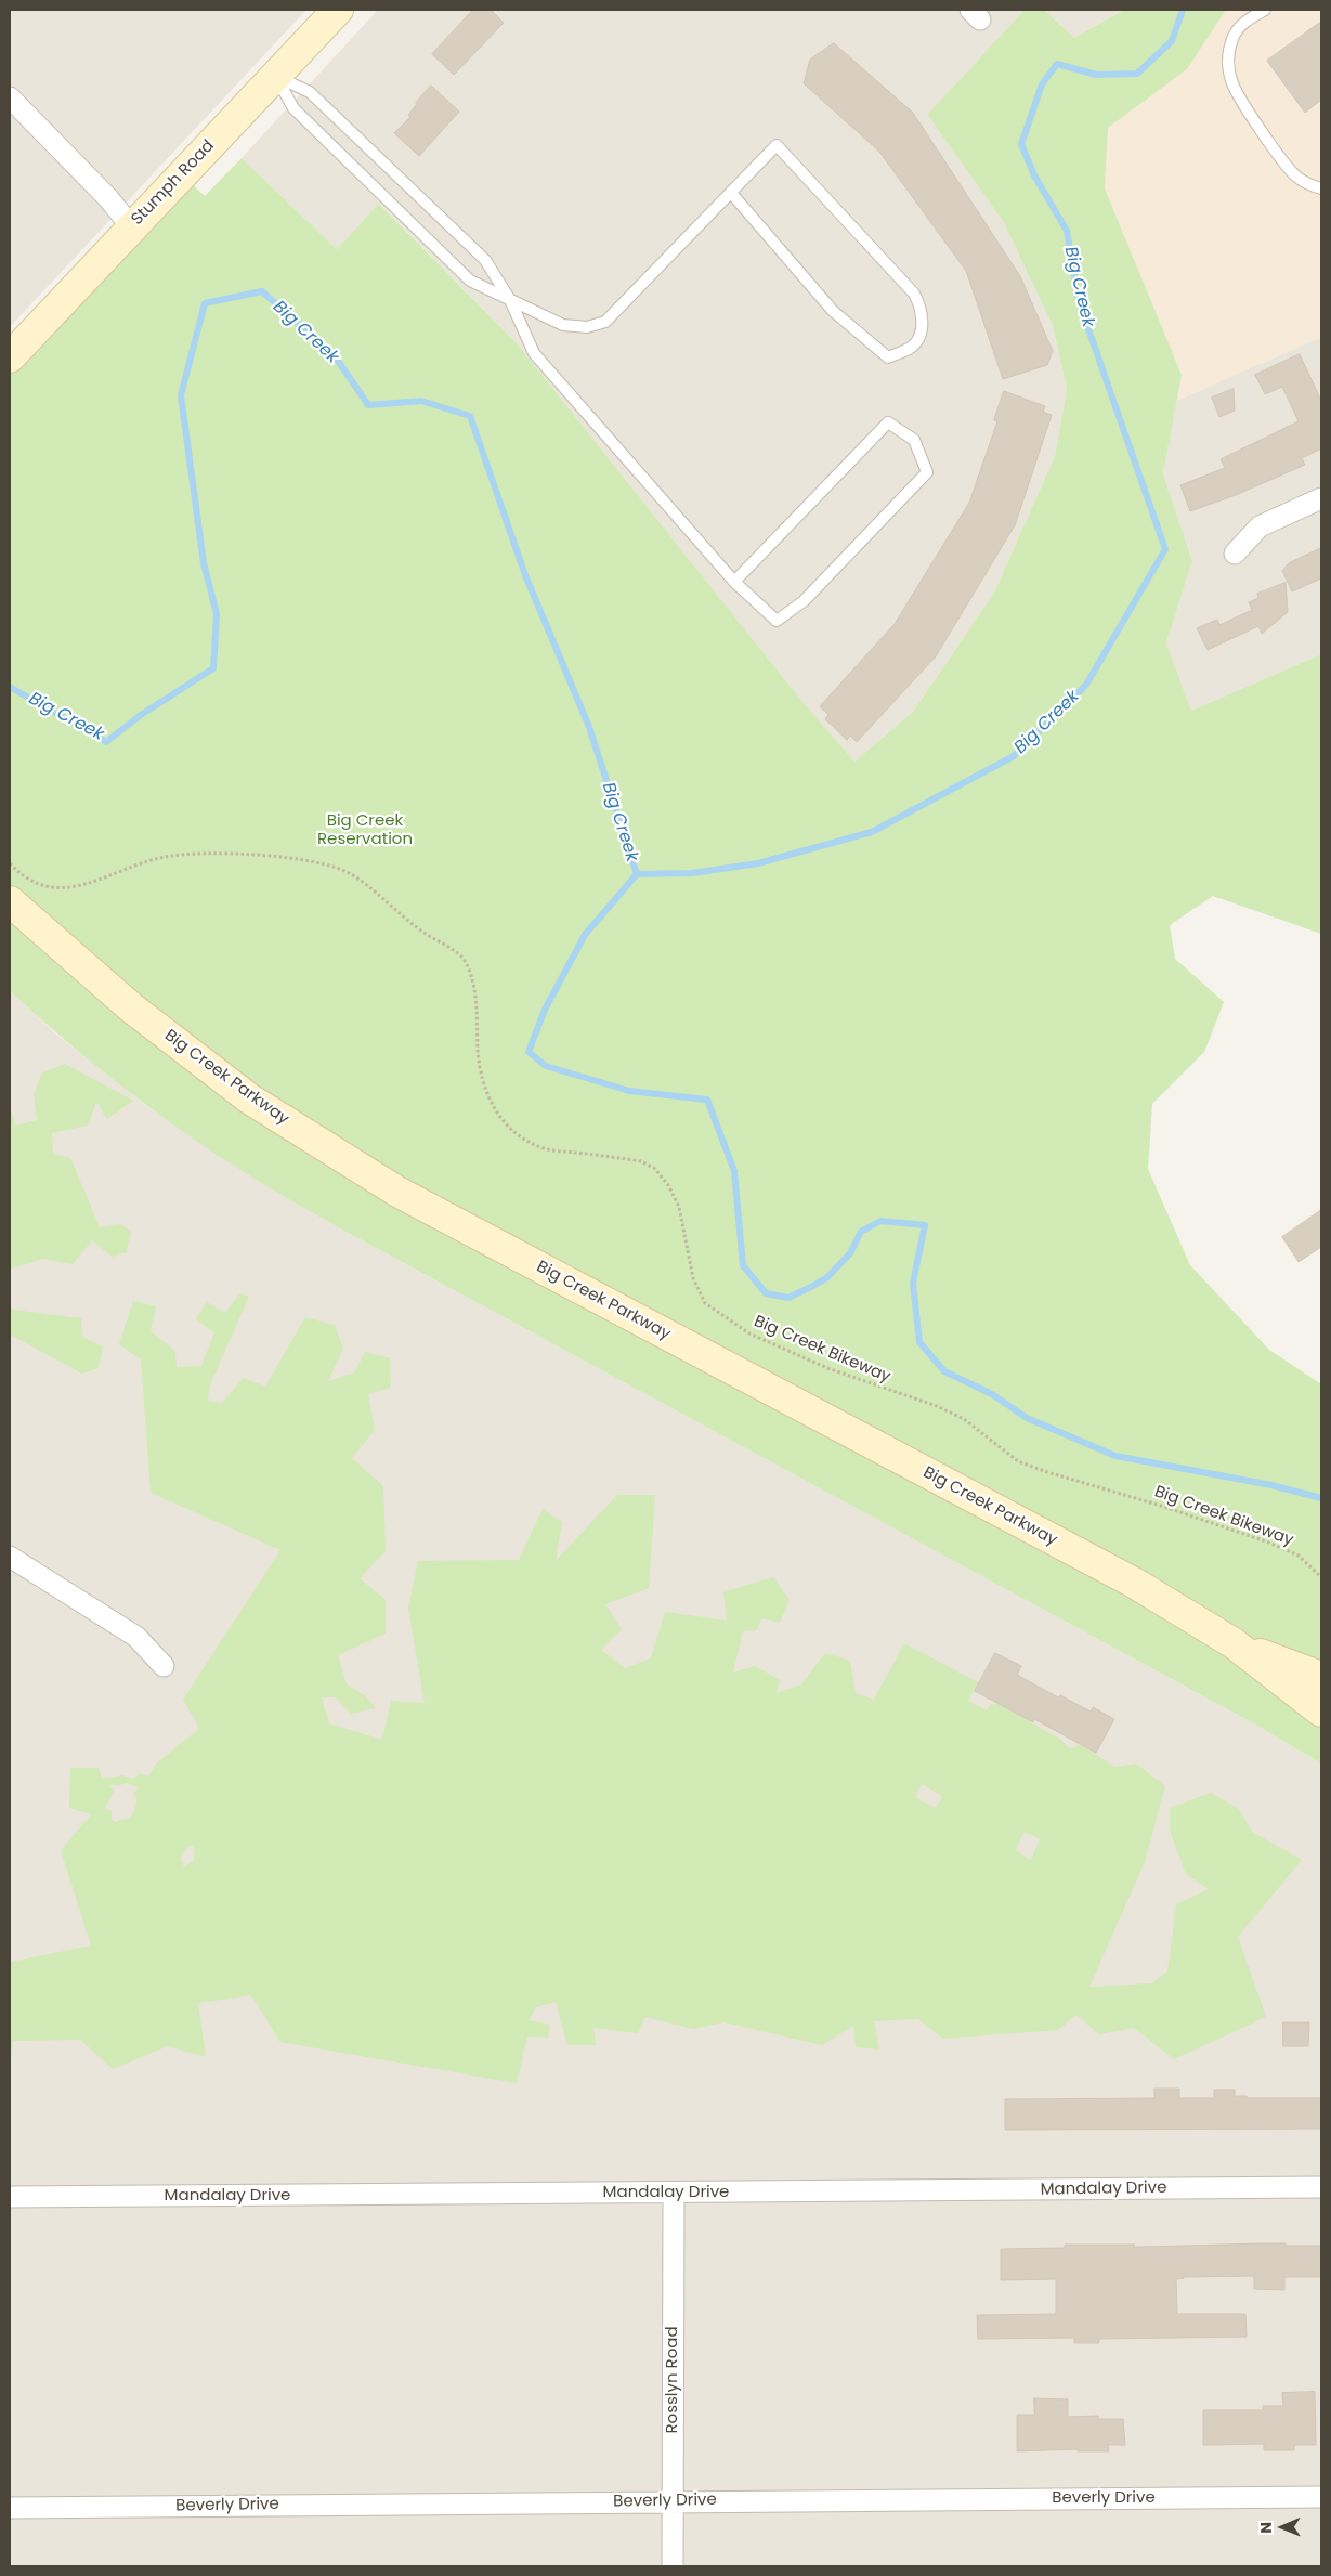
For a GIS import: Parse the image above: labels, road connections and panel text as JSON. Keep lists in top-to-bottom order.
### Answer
{
  "streets": {
    "street": [
      "Stumph Road",
      "Big Creek Parkway",
      "Mandalay Drive",
      "Rosslyn Road",
      "Beverly Drive"
    ],
    "path": ["Big Creek Bikeway"]
  },
  "crossings": [
    ["Mandalay Drive", "Rosslyn Road"],
    ["Rosslyn Road", "Beverly Drive"]
  ],
  "water": ["Big Creek"],
  "parks": ["Big Creek Reservation"],
  "north": "left"
}
